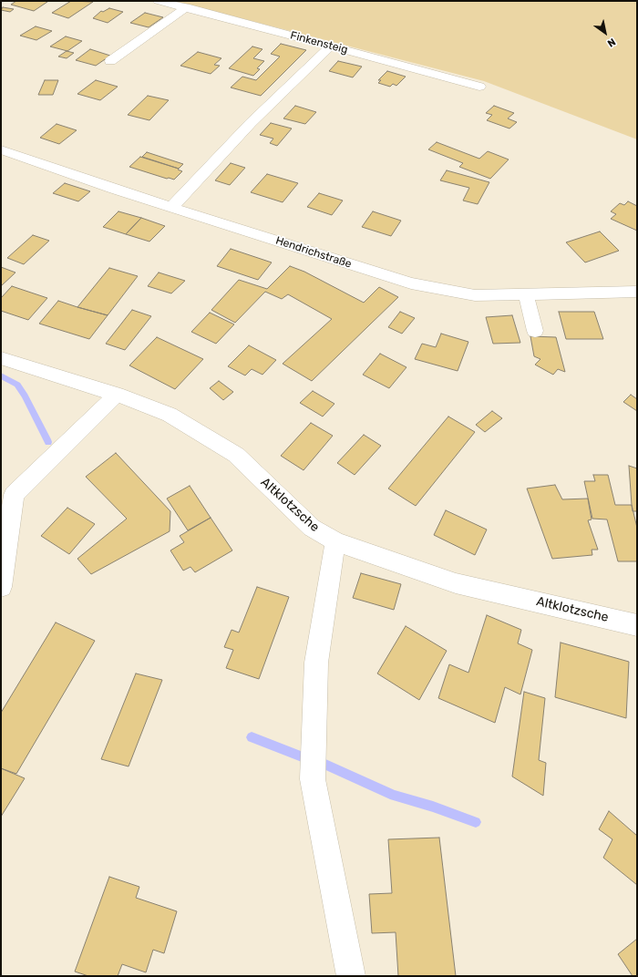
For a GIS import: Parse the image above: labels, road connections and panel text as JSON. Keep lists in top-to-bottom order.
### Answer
{
  "streets": {
    "street": ["Finkensteig", "Hendrichstraße", "Altklotzsche"]
  },
  "north": "bottom right"
}
